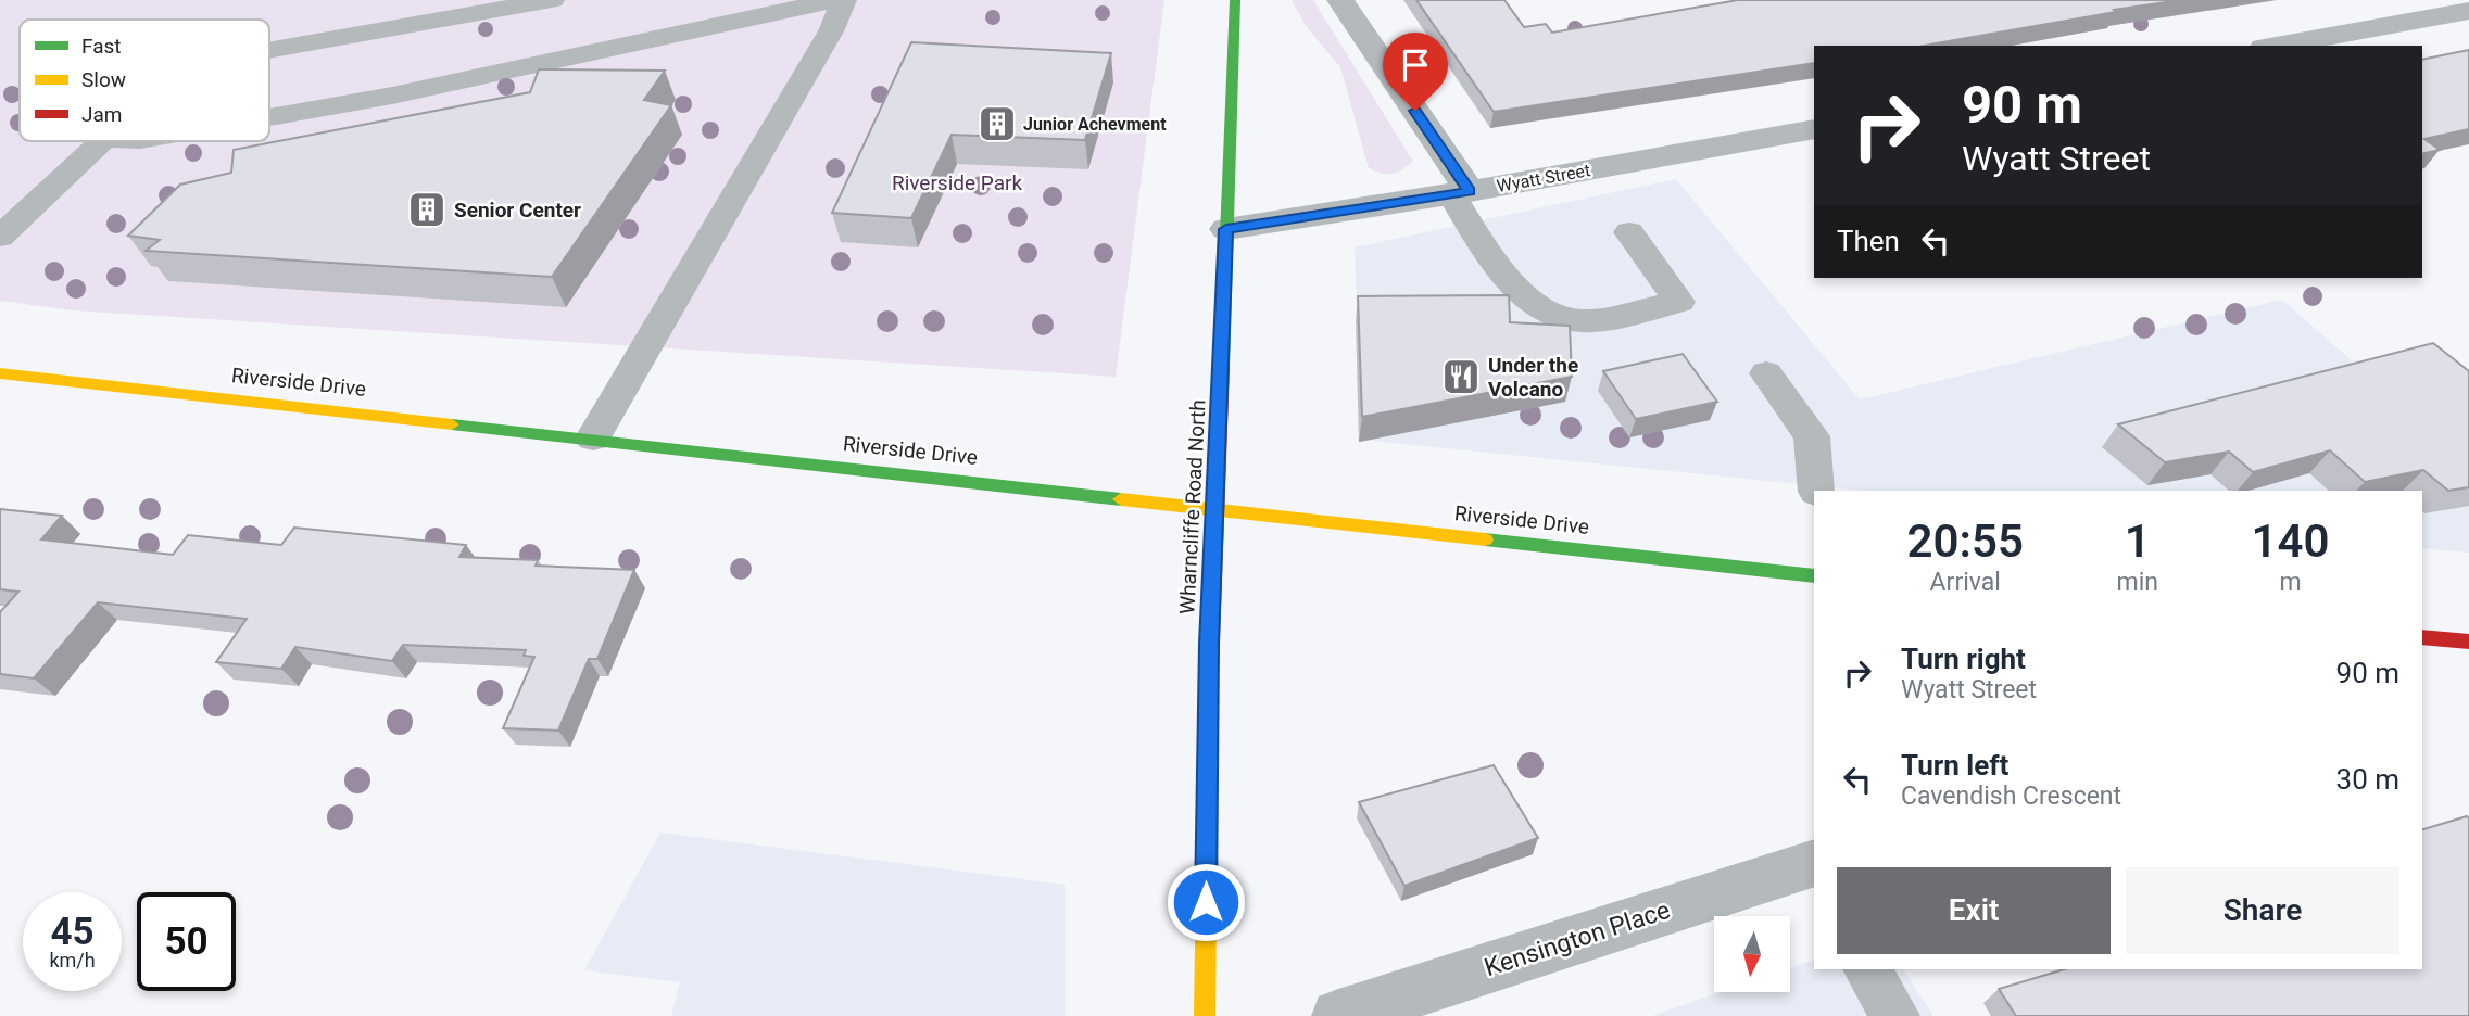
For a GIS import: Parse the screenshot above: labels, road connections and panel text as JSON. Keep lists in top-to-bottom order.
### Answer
{
  "streets": {
    "main road": ["Riverside Drive", "Wharncliffe Road North"],
    "street": ["Wyatt Street", "Kensington Place"]
  },
  "crossings": [
    ["Wyatt Street", "Wharncliffe Road North"],
    ["Riverside Drive", "Wharncliffe Road North"]
  ],
  "parks": ["Riverside Park"],
  "places": {
    "building": ["Junior Achevment", "Senior Center"],
    "restaurant": ["Under the Volcano"]
  },
  "legend": ["Fast", "Slow", "Jam"],
  "north": "bottom",
  "page": {
    "turn": ["90 m", "Wyatt Street"],
    "then": "Then",
    "eta": [
      "20:55",
      "Arrival",
      "1",
      "min",
      "140",
      "m"
    ],
    "list": [
      {
        "name": "Turn right",
        "note": "Wyatt Street",
        "value": "90 m"
      },
      {
        "name": "Turn left",
        "note": "Cavendish Crescent",
        "value": "30 m"
      }
    ],
    "buttons": ["Exit", "Share"],
    "speed": "45 km/h",
    "limit": "50"
  }
}
